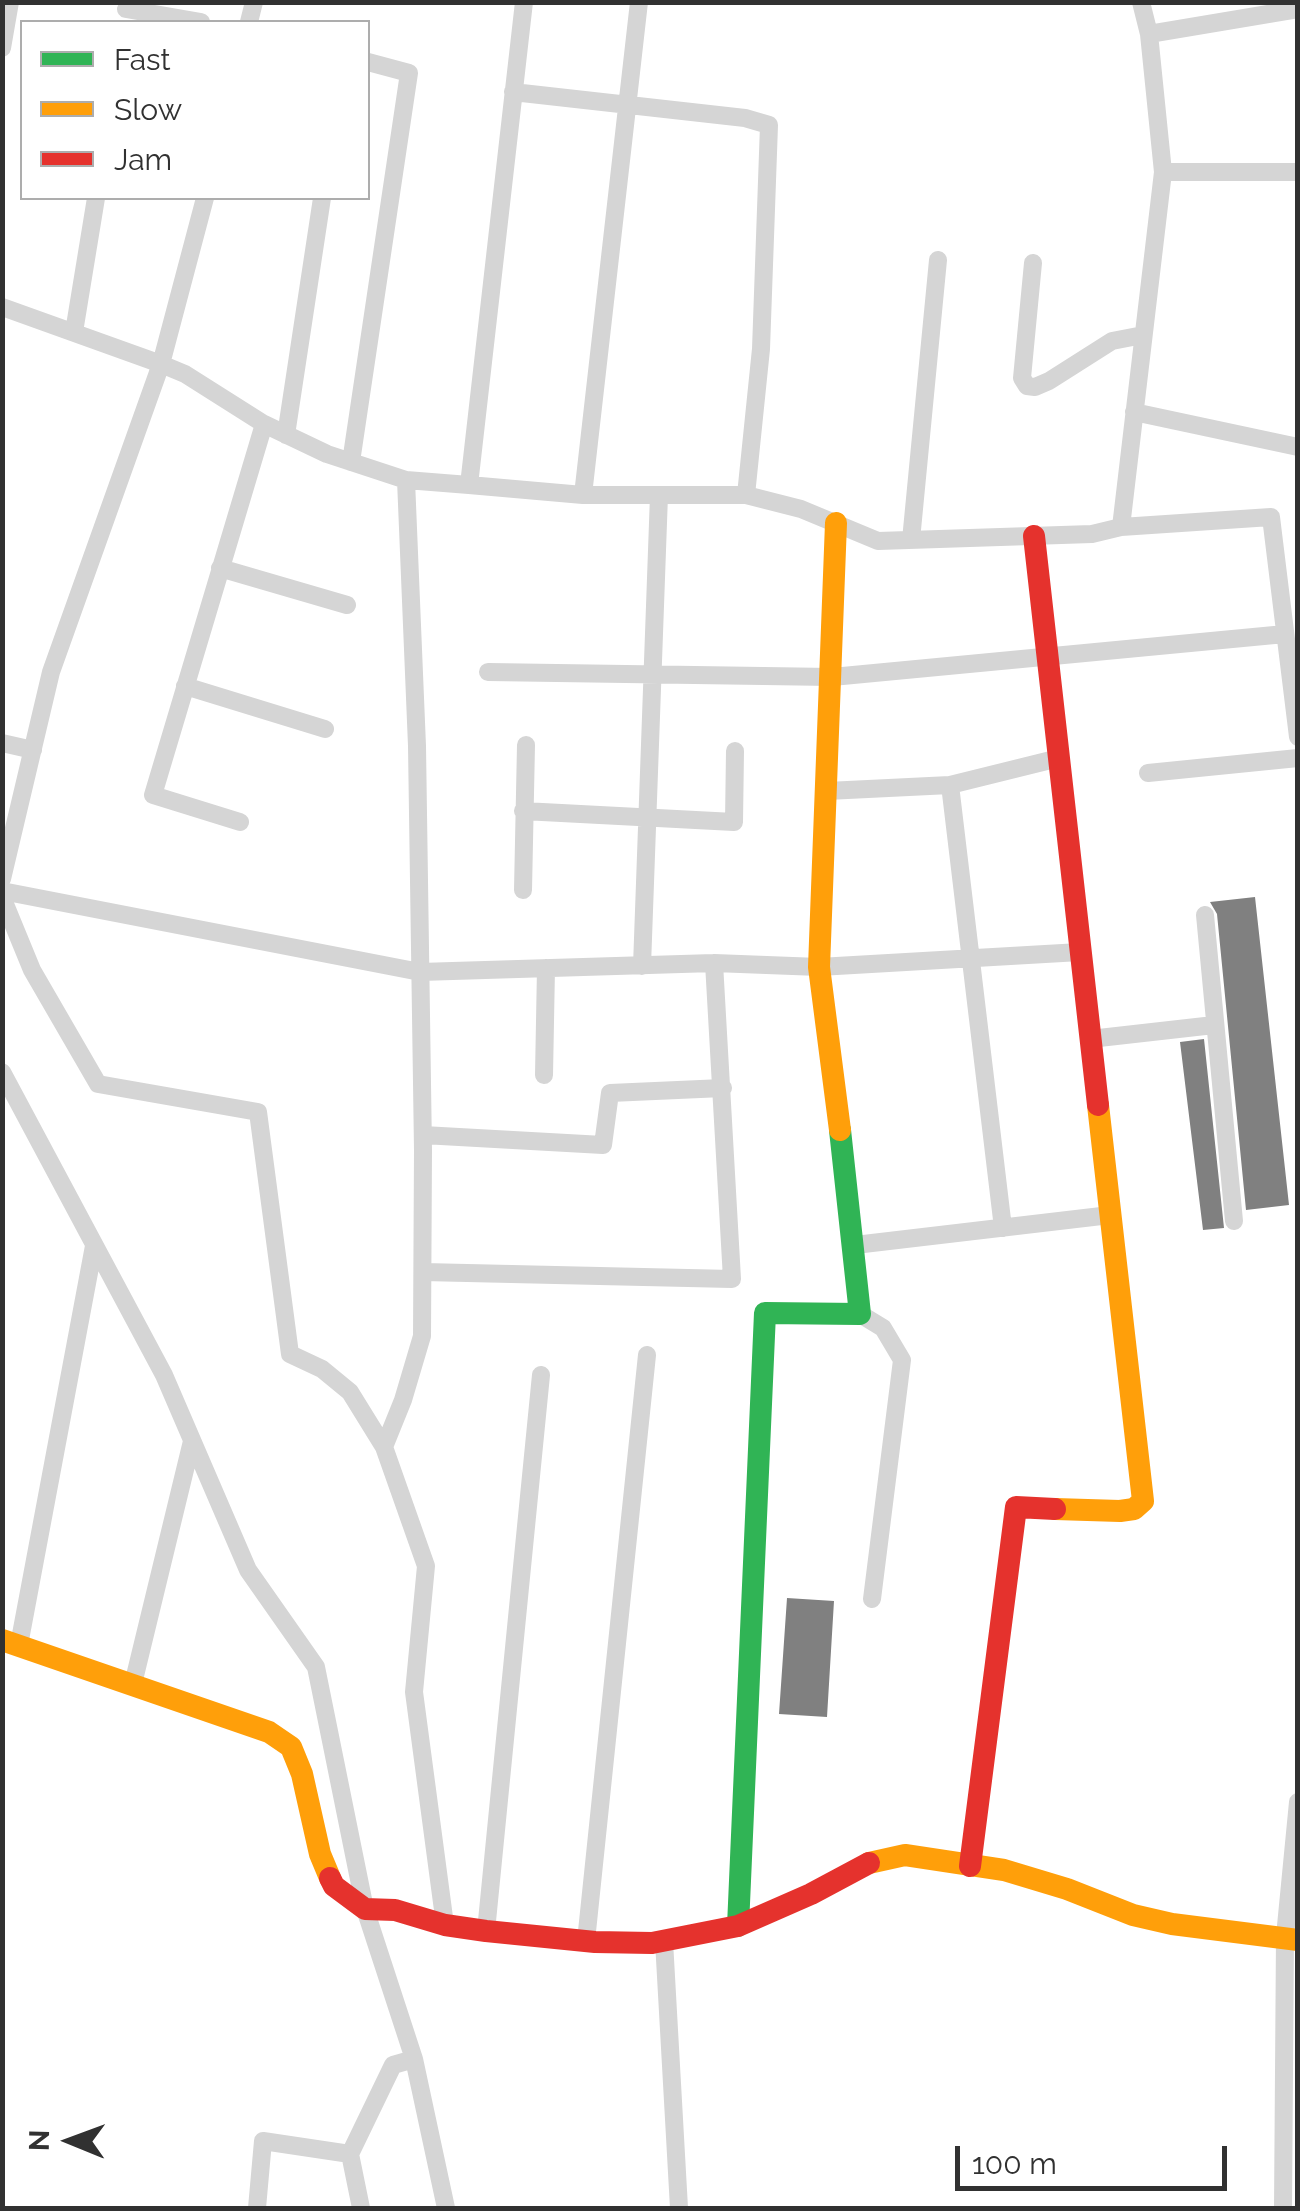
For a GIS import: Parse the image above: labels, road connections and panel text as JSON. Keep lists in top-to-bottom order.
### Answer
{
  "legend": ["Fast", "Slow", "Jam"],
  "scale_bar": "100 m",
  "north": "left"
}
